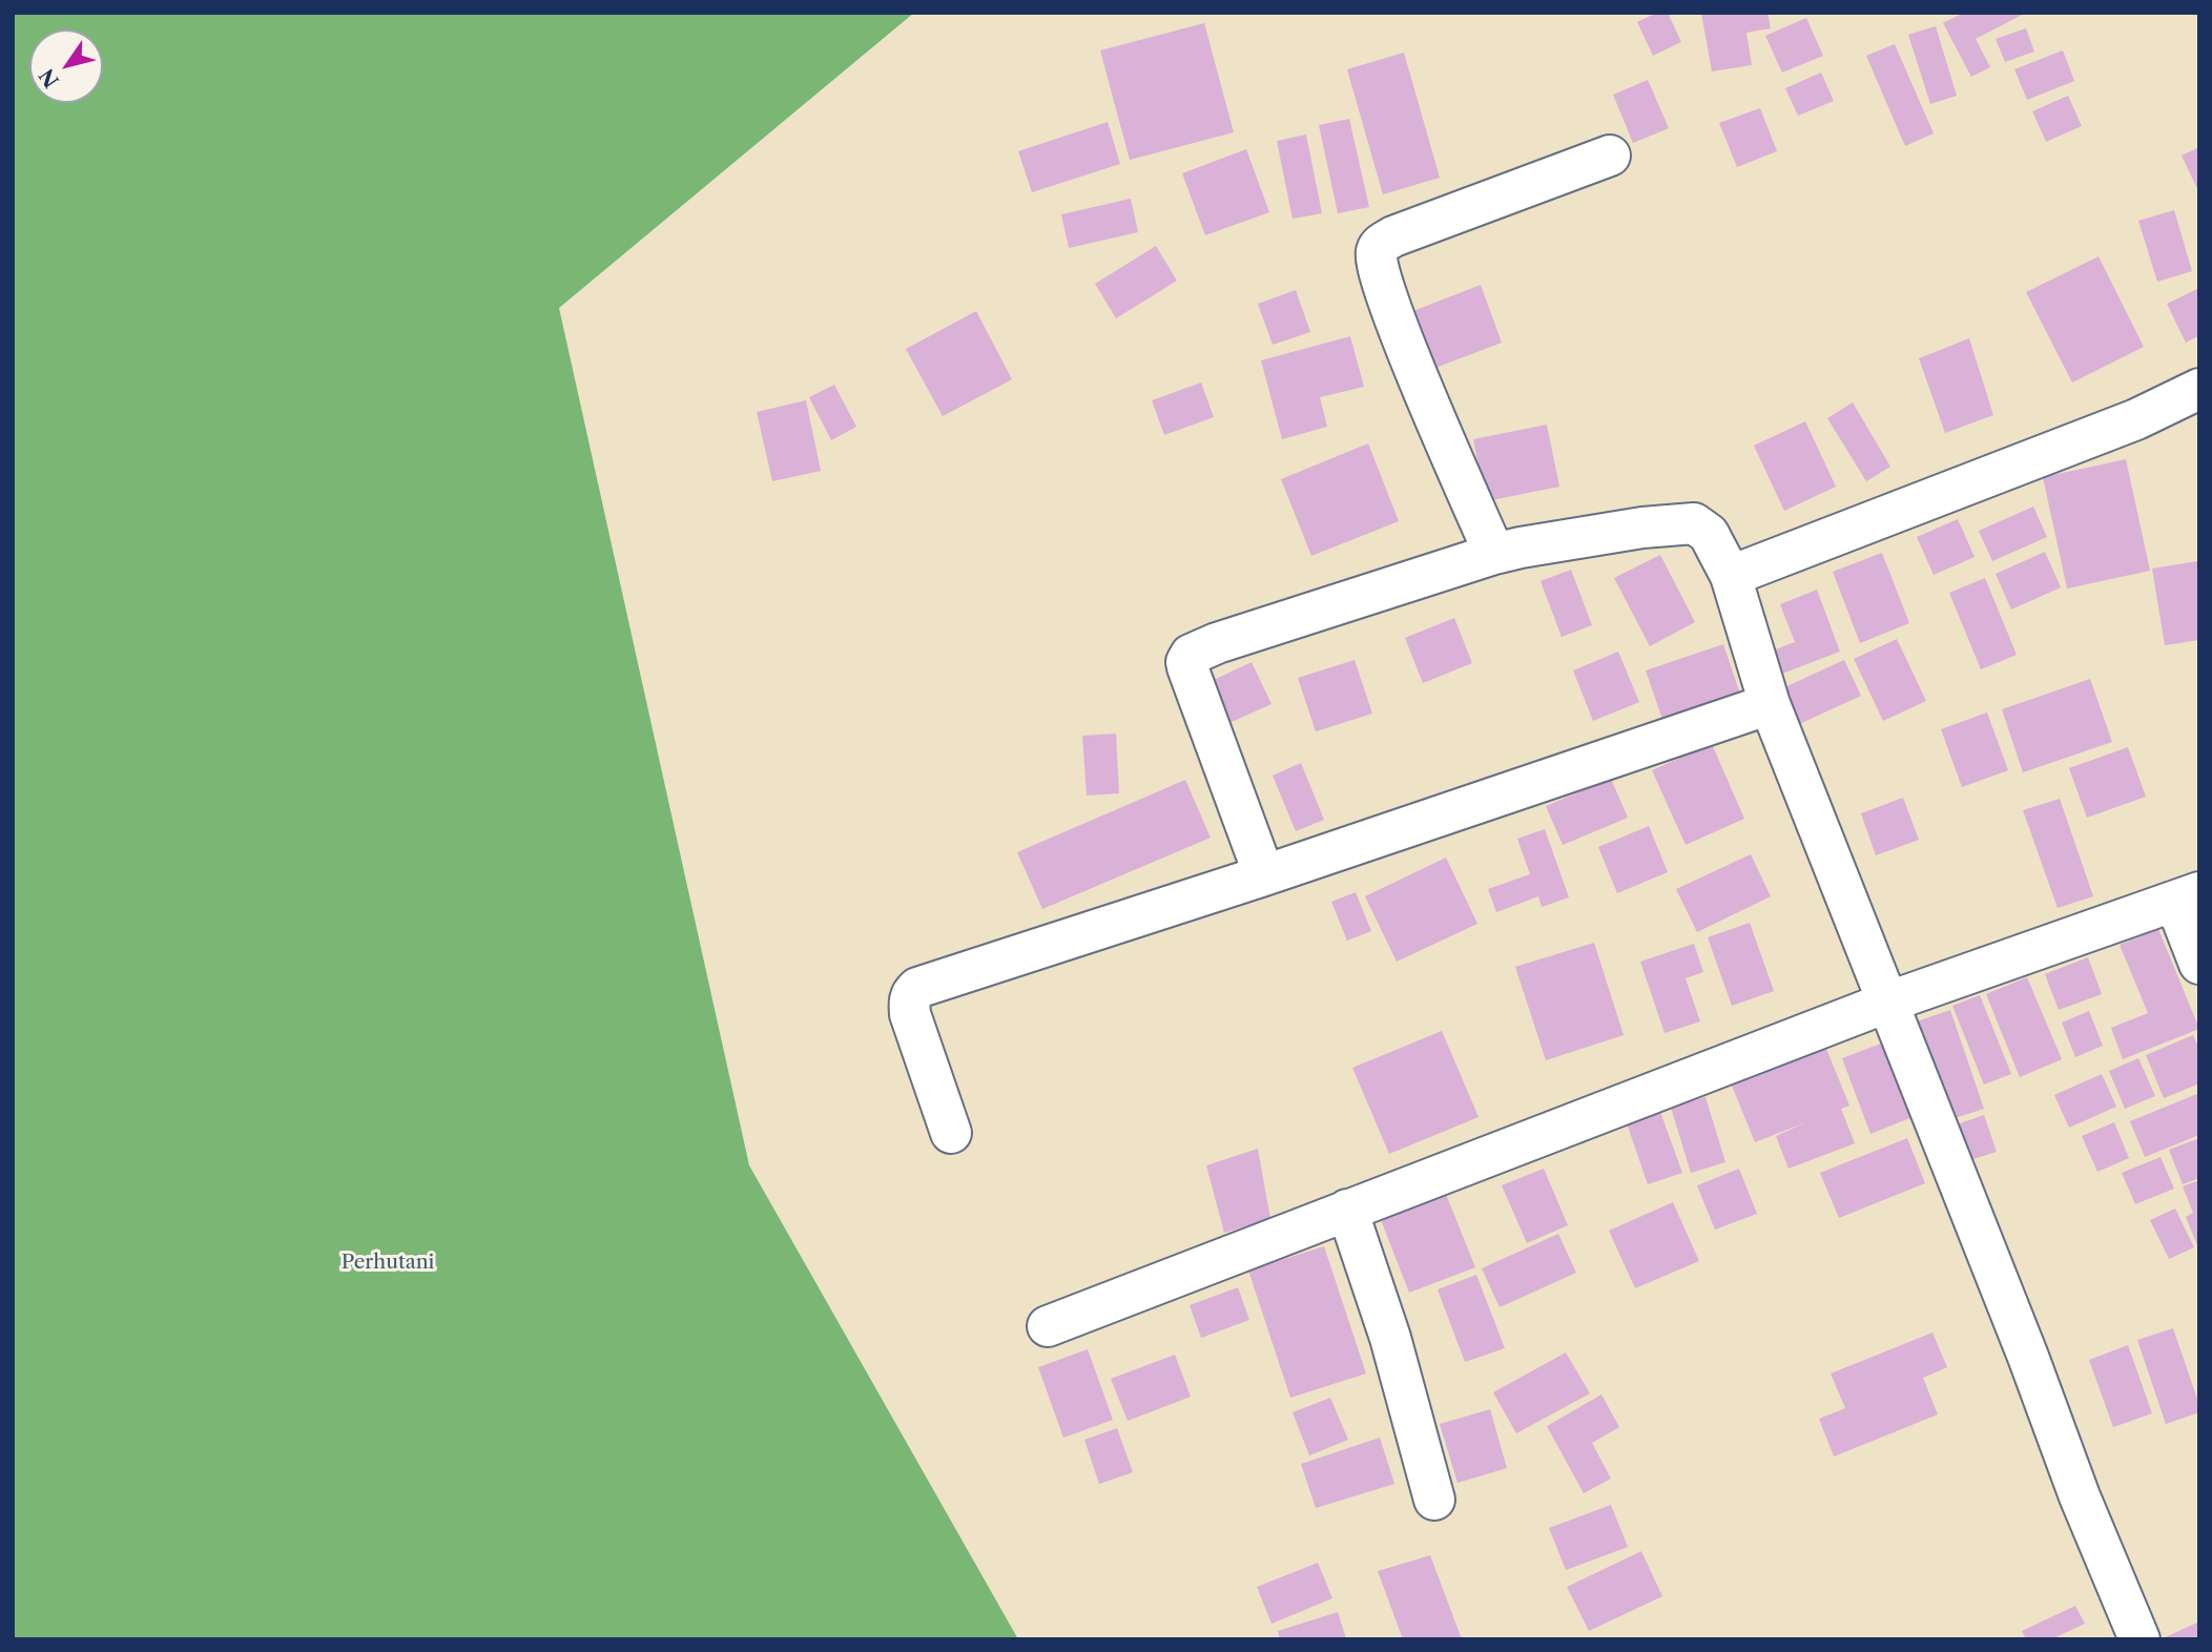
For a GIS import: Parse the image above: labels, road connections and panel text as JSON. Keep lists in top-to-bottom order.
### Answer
{
  "parks": ["Perhutani"],
  "north": "bottom left"
}
